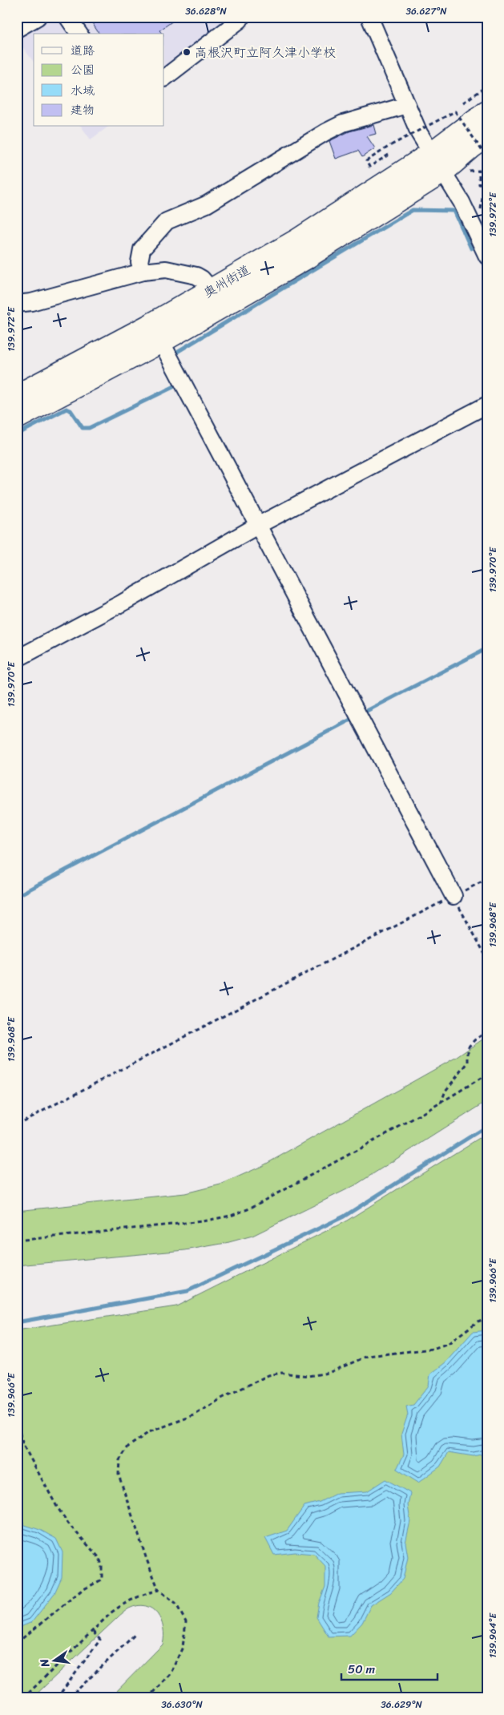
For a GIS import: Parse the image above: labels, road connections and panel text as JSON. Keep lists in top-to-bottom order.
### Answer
{
  "streets": {
    "highway": ["奥州街道"]
  },
  "places": ["高根沢町立阿久津小学校"],
  "legend": [
    "道路",
    "公園",
    "水域",
    "建物"
  ],
  "scale_bar": "50 m",
  "north": "left",
  "coordinates": [
    "36.628°N",
    "36.627°N",
    "139.972°E",
    "139.970°E",
    "139.968°E",
    "139.966°E",
    "139.964°E",
    "36.630°N",
    "36.629°N"
  ]
}
